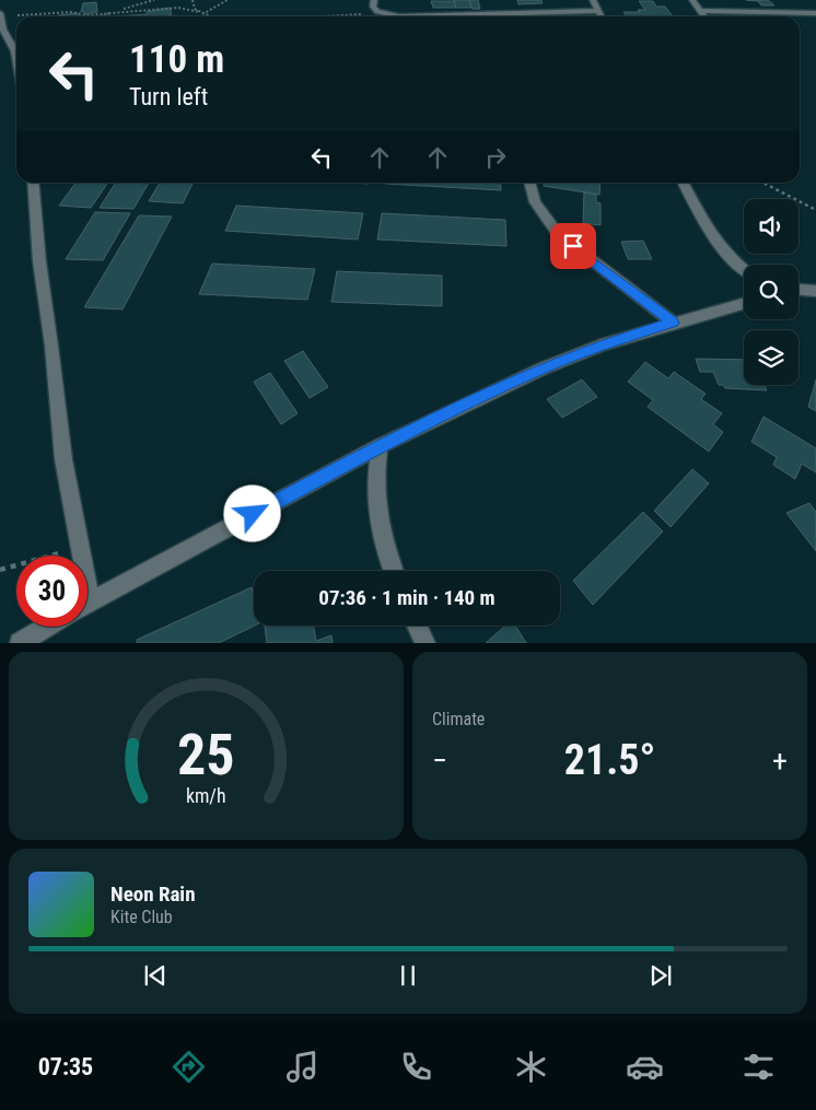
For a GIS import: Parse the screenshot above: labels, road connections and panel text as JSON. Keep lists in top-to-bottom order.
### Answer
{
  "page": {
    "turn": ["110 m", "Turn left"],
    "limit": "30",
    "trip": "07:36 · 1 min · 140 m",
    "tile": "Climate",
    "heat": ["−", "21.5°", "+"],
    "song": ["Neon Rain", "Kite Club"],
    "tabs": "07:35",
    "gauge": ["25", "km/h"]
  }
}
